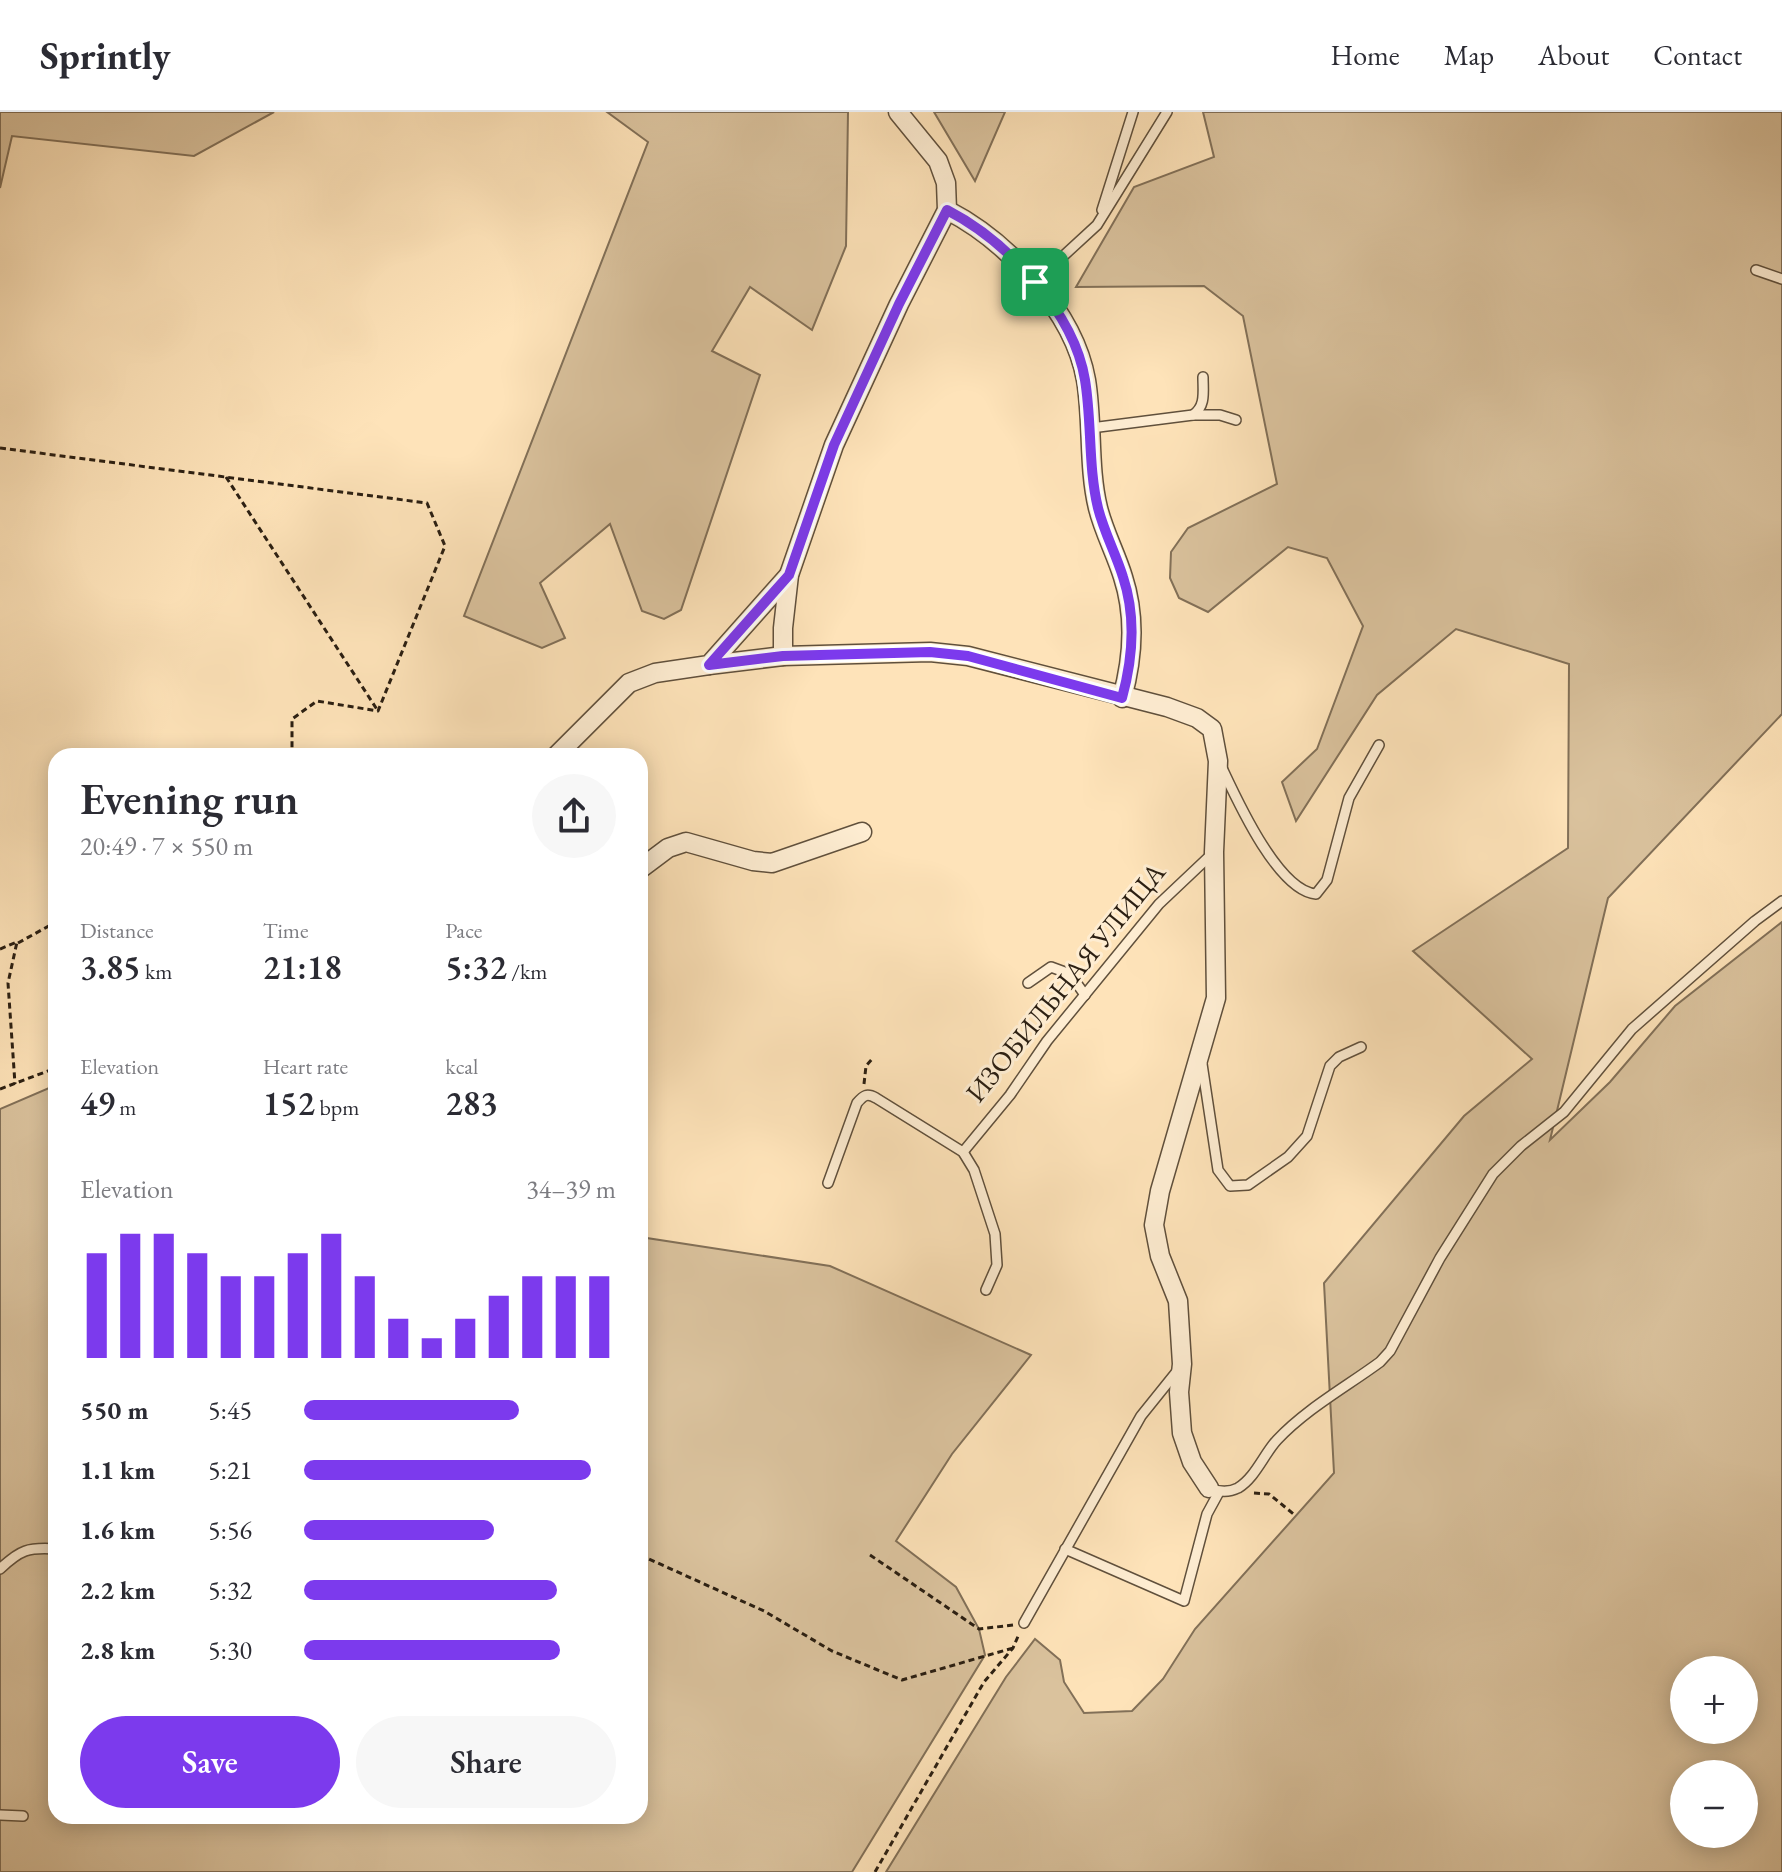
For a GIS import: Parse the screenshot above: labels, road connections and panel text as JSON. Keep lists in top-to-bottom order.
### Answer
{
  "streets": {
    "lane": ["ИЗОБИЛЬНАЯ УЛИЦА"]
  },
  "page": {
    "header": "Sprintly",
    "nav": [
      "Home",
      "Map",
      "About",
      "Contact"
    ],
    "heading": ["Evening run", "20:49 · 7 × 550 m"],
    "stats": [
      ["Distance", "3.85 km"],
      ["Time", "21:18"],
      ["Pace", "5:32 /km"],
      ["Elevation", "49 m"],
      ["Heart rate", "152 bpm"],
      ["kcal", "283"]
    ],
    "chart": ["Elevation", "34–39 m"],
    "list": [
      {
        "name": "550 m",
        "note": "5:45"
      },
      {
        "name": "1.1 km",
        "note": "5:21"
      },
      {
        "name": "1.6 km",
        "note": "5:56"
      },
      {
        "name": "2.2 km",
        "note": "5:32"
      },
      {
        "name": "2.8 km",
        "note": "5:30"
      }
    ],
    "map_buttons": ["+", "−"],
    "buttons": ["Save", "Share"]
  }
}
